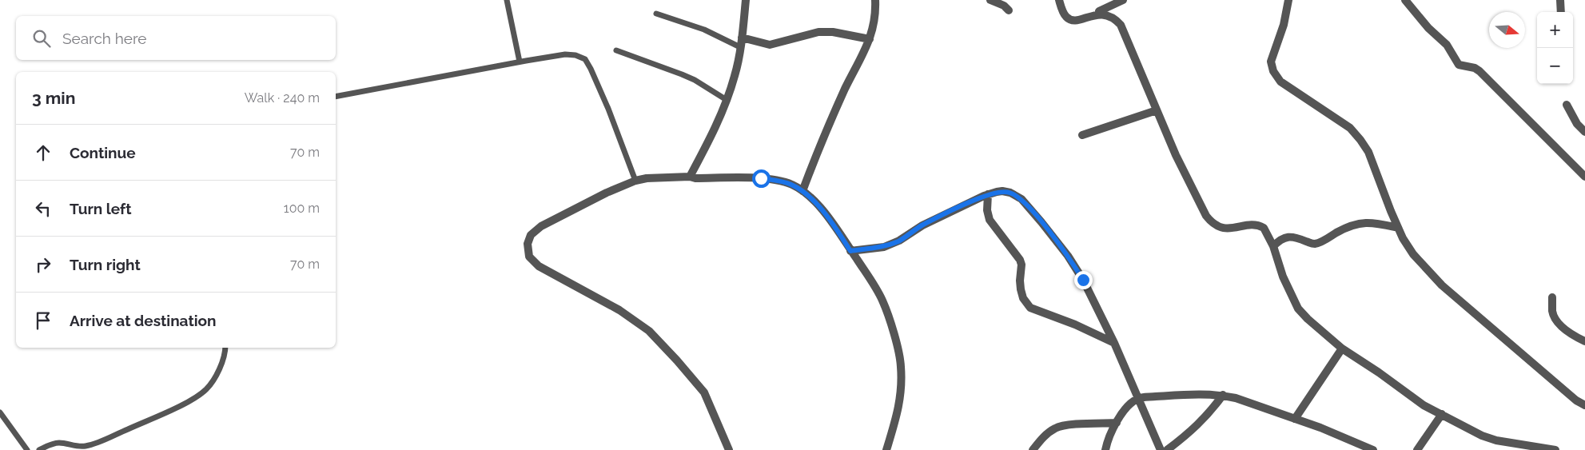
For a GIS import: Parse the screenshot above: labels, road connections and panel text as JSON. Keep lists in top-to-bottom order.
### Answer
{
  "north": "right",
  "page": {
    "map_buttons": ["+", "−"],
    "search": "Search here",
    "heading": ["3 min", "Walk · 240 m"],
    "list": [
      ["Continue", "70 m"],
      ["Turn left", "100 m"],
      ["Turn right", "70 m"],
      "Arrive at destination"
    ]
  }
}
